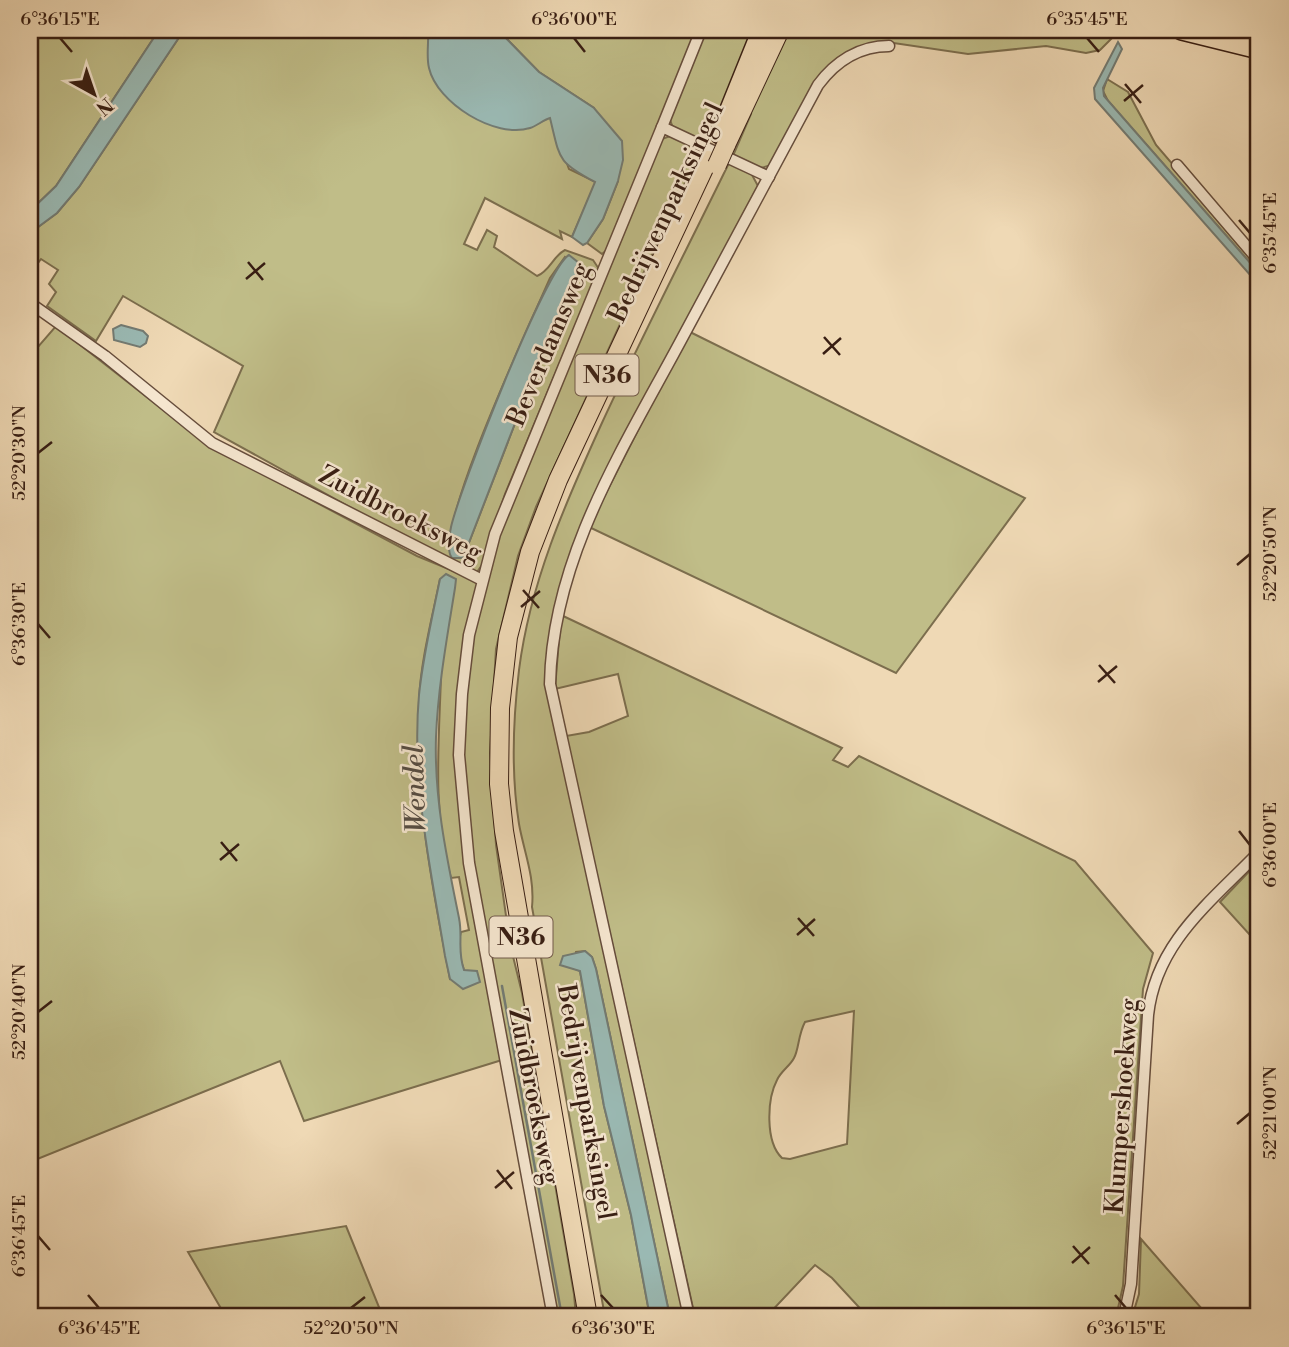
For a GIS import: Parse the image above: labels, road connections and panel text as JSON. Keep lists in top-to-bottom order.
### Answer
{
  "streets": {
    "highway": ["Bedrijvenparksingel", "N36"],
    "street": ["Beverdamsweg", "Zuidbroeksweg", "Klumpershoekweg"]
  },
  "crossings": [
    ["Bedrijvenparksingel", "N36"],
    ["Beverdamsweg", "Zuidbroeksweg"]
  ],
  "water": ["Wendel"],
  "north": "bottom right",
  "coordinates": [
    "6°36'15\"E",
    "6°36'00\"E",
    "6°35'45\"E",
    "52°20'30\"N",
    "52°20'50\"N",
    "6°36'30\"E",
    "52°20'40\"N",
    "52°21'00\"N",
    "6°36'45\"E"
  ]
}
